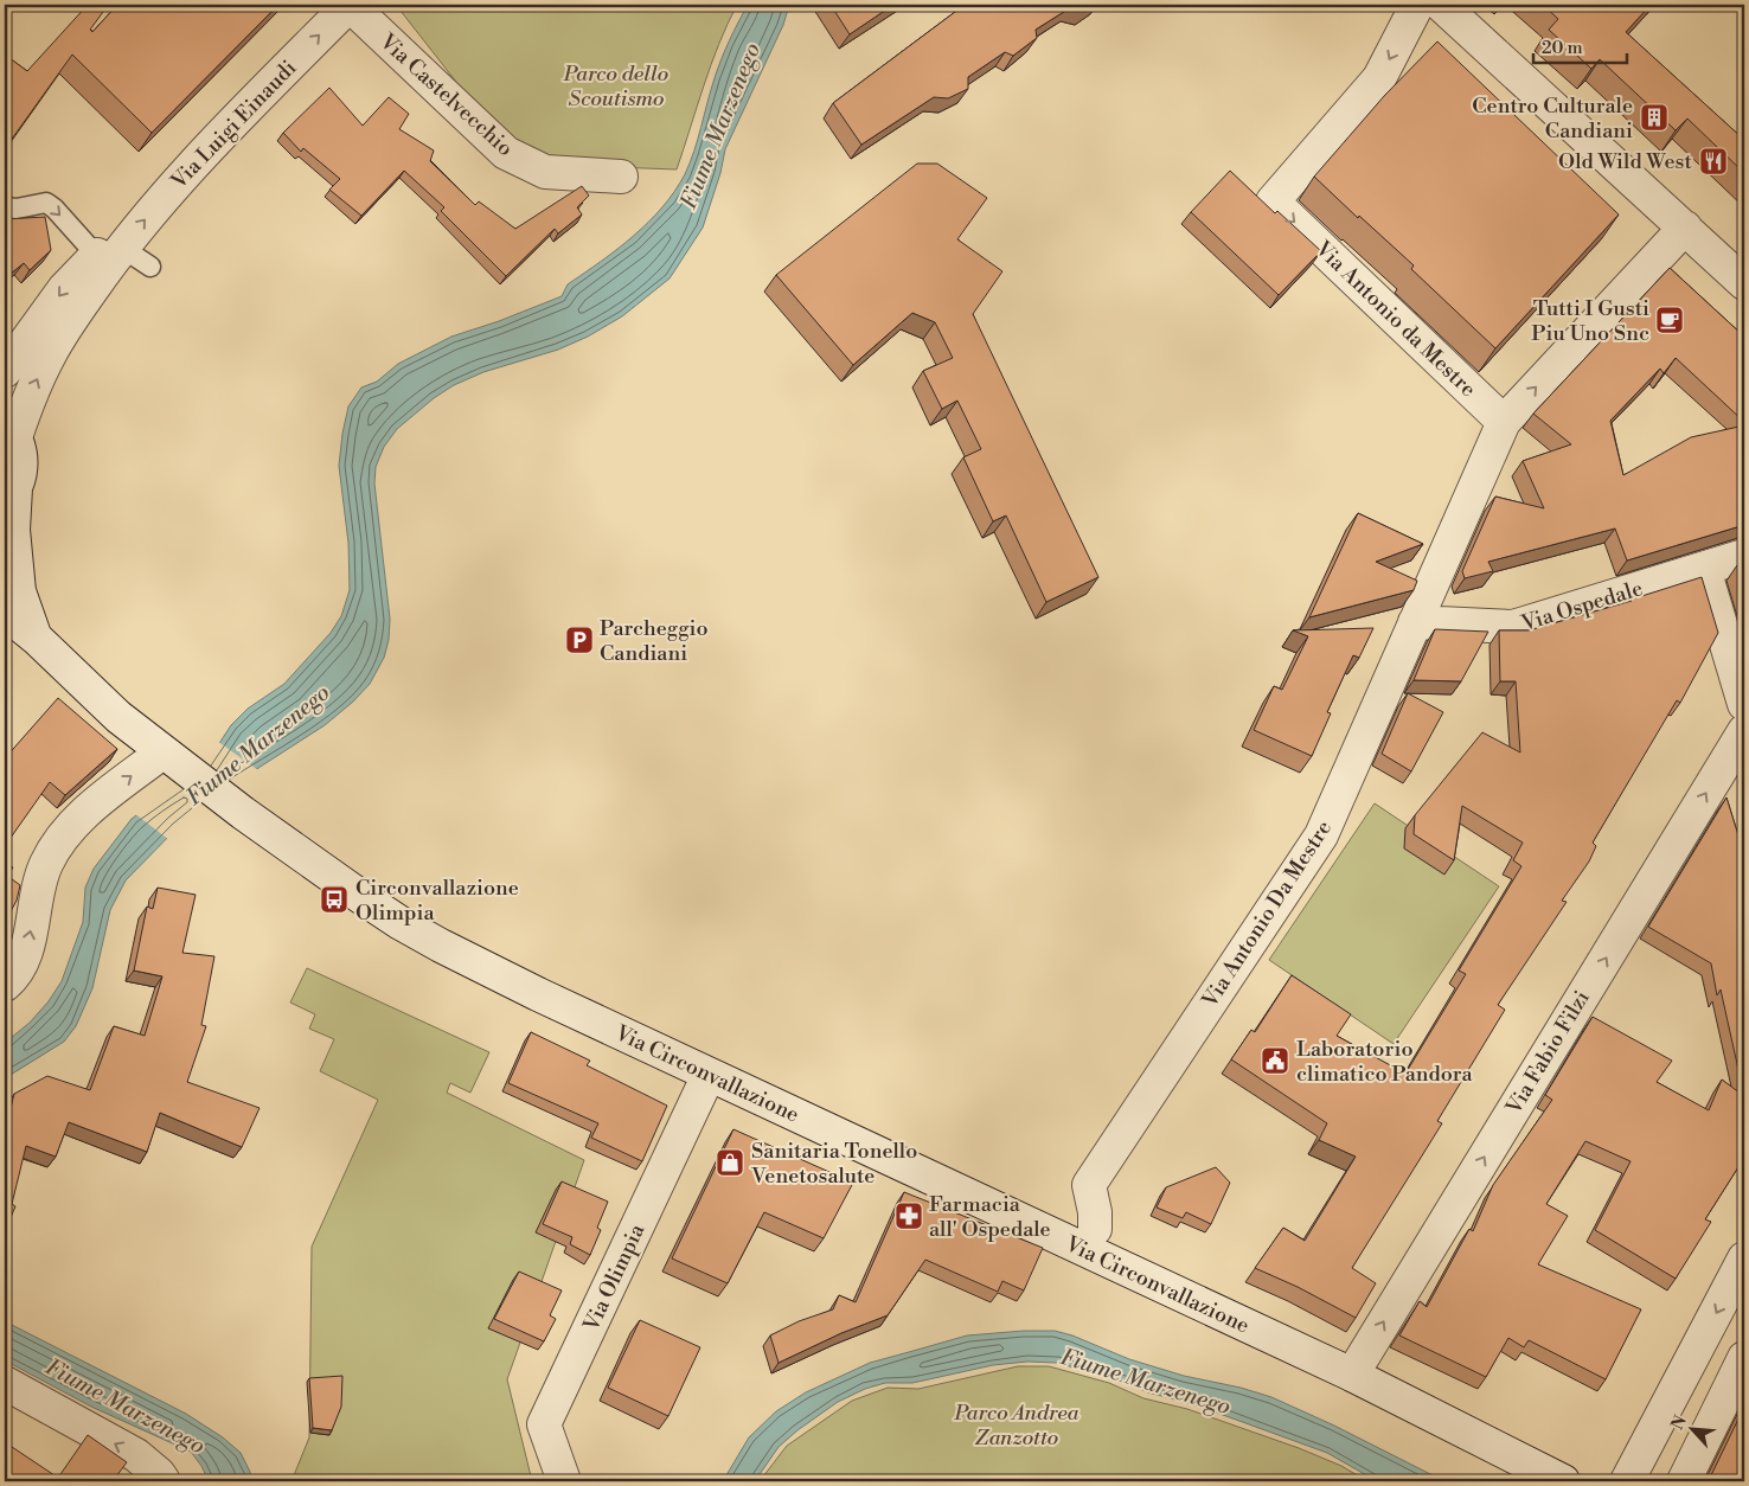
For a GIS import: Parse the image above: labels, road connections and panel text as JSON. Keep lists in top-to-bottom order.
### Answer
{
  "streets": {
    "street": [
      "Via Castelvecchio",
      "Via Luigi Einaudi",
      "Via Antonio da Mestre",
      "Via Ospedale",
      "Via Antonio Da Mestre",
      "Via Fabio Filzi",
      "Via Circonvallazione",
      "Via Olimpia"
    ]
  },
  "crossings": [
    ["Via Castelvecchio", "Via Luigi Einaudi"],
    ["Via Luigi Einaudi", "Via Circonvallazione"],
    ["Via Antonio da Mestre", "Via Antonio Da Mestre"],
    ["Via Ospedale", "Via Antonio Da Mestre"],
    ["Via Fabio Filzi", "Via Circonvallazione"],
    ["Via Circonvallazione", "Via Olimpia"]
  ],
  "water": ["Fiume Marzenego"],
  "parks": ["Parco dello Scoutismo", "Parco Andrea Zanzotto"],
  "places": {
    "building": ["Centro Culturale Candiani"],
    "restaurant": ["Old Wild West"],
    "cafe": ["Tutti I Gusti Piu Uno Snc"],
    "parking": ["Parcheggio Candiani"],
    "bus stop": ["Circonvallazione Olimpia"],
    "public building": ["Laboratorio climatico Pandora"],
    "shop": ["Sanitaria Tonello Venetosalute"],
    "pharmacy": ["Farmacia all' Ospedale"]
  },
  "scale_bar": "20 m",
  "north": "top left"
}
